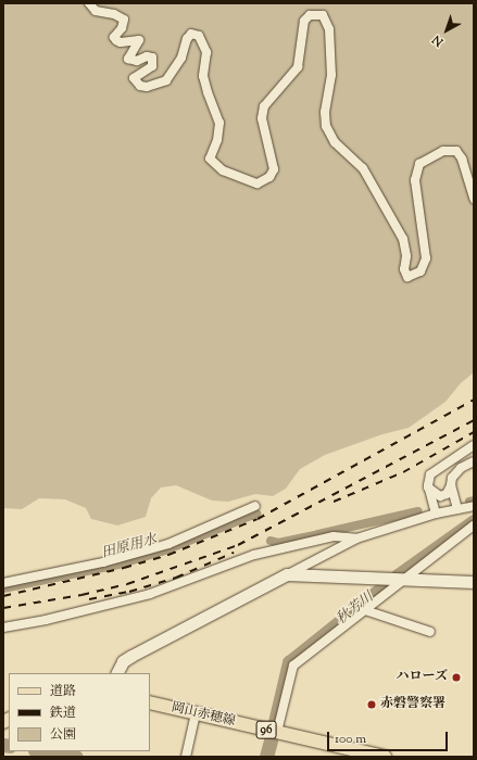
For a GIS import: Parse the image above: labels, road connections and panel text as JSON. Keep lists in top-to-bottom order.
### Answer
{
  "streets": {
    "main road": ["岡山赤穂線", "96"]
  },
  "water": ["田原用水", "秋芳川"],
  "places": ["ハローズ", "赤磐警察署"],
  "legend": ["道路", "鉄道", "公園"],
  "scale_bar": "100 m",
  "north": "bottom left"
}
